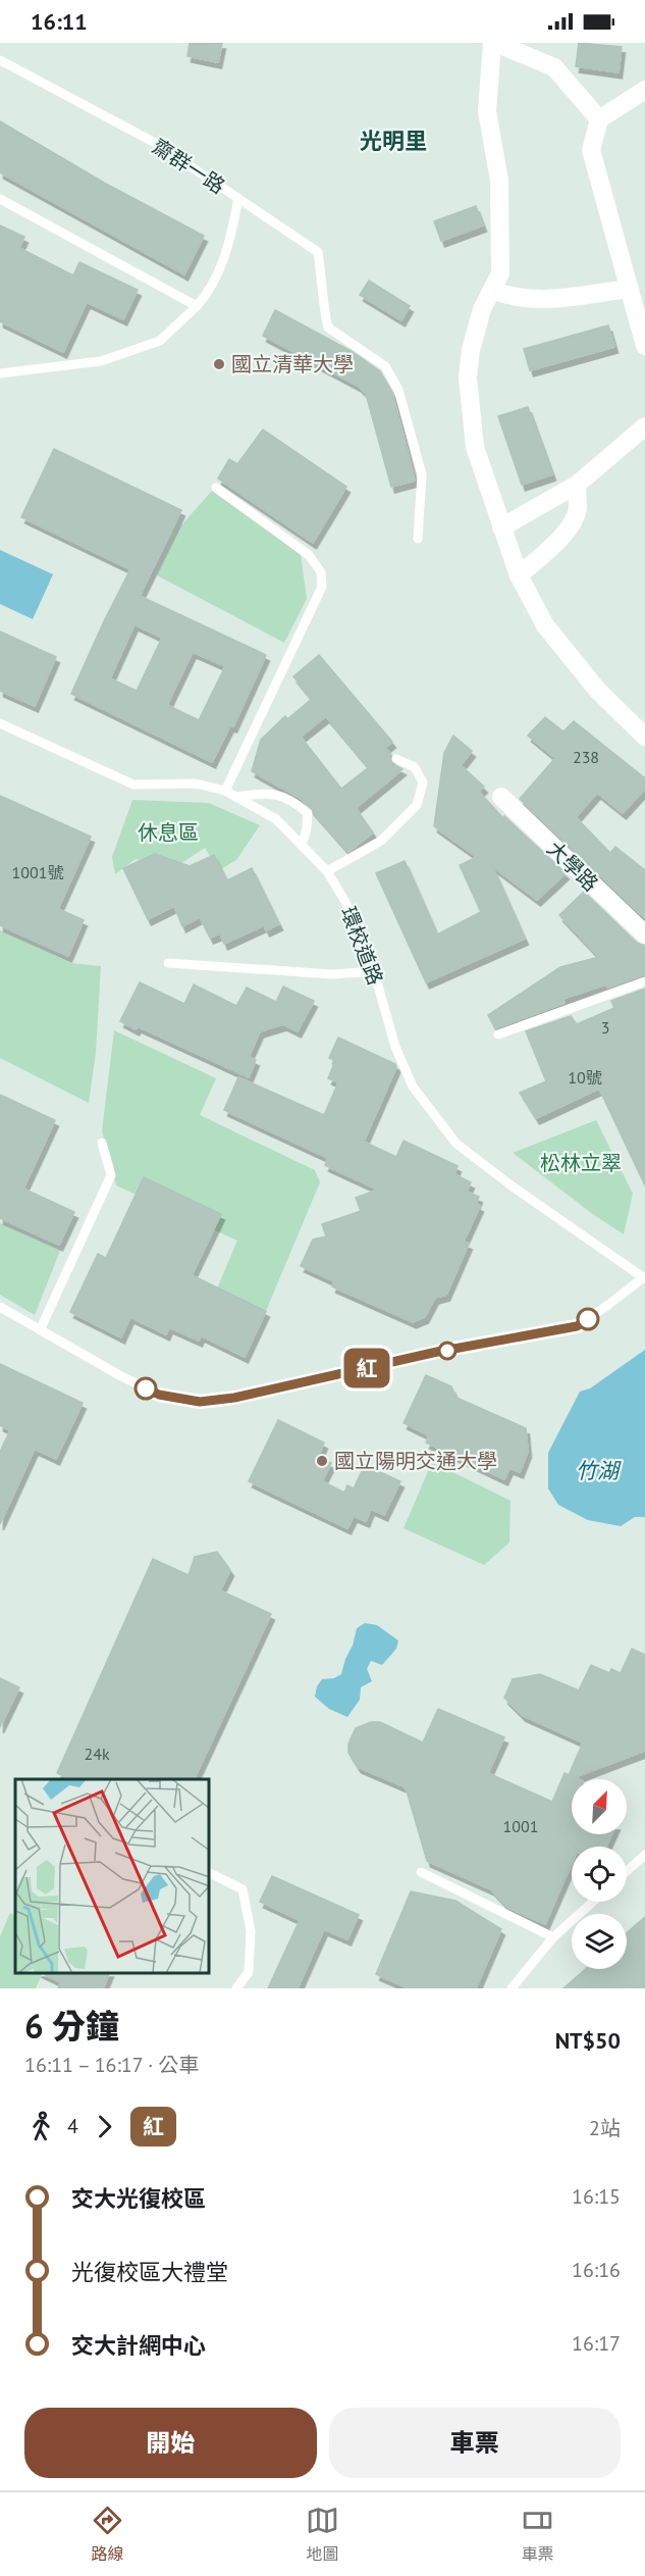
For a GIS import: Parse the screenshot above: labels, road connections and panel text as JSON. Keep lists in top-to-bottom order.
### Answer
{
  "streets": {
    "street": ["大學路"],
    "lane": ["齋群一路", "環校道路"]
  },
  "districts": ["光明里"],
  "water": ["竹湖"],
  "parks": ["休息區", "松林立翠"],
  "places": ["國立清華大學", "國立陽明交通大學"],
  "lines": ["bus line 紅"],
  "house_numbers": [
    "238",
    "1001號",
    "3",
    "10號",
    "24k",
    "1001"
  ],
  "north": "top right",
  "page": {
    "status": "16:11",
    "on_map": "紅",
    "heading": ["6 分鐘", "16:11 – 16:17 · 公車", "NT$50"],
    "legs": ["4", "紅", "2站"],
    "list": [
      {
        "name": "交大光復校區",
        "value": "16:15"
      },
      {
        "name": "光復校區大禮堂",
        "value": "16:16"
      },
      {
        "name": "交大計網中心",
        "value": "16:17"
      }
    ],
    "buttons": ["開始", "車票"],
    "tabs": ["路線", "地圖", "車票"]
  }
}
